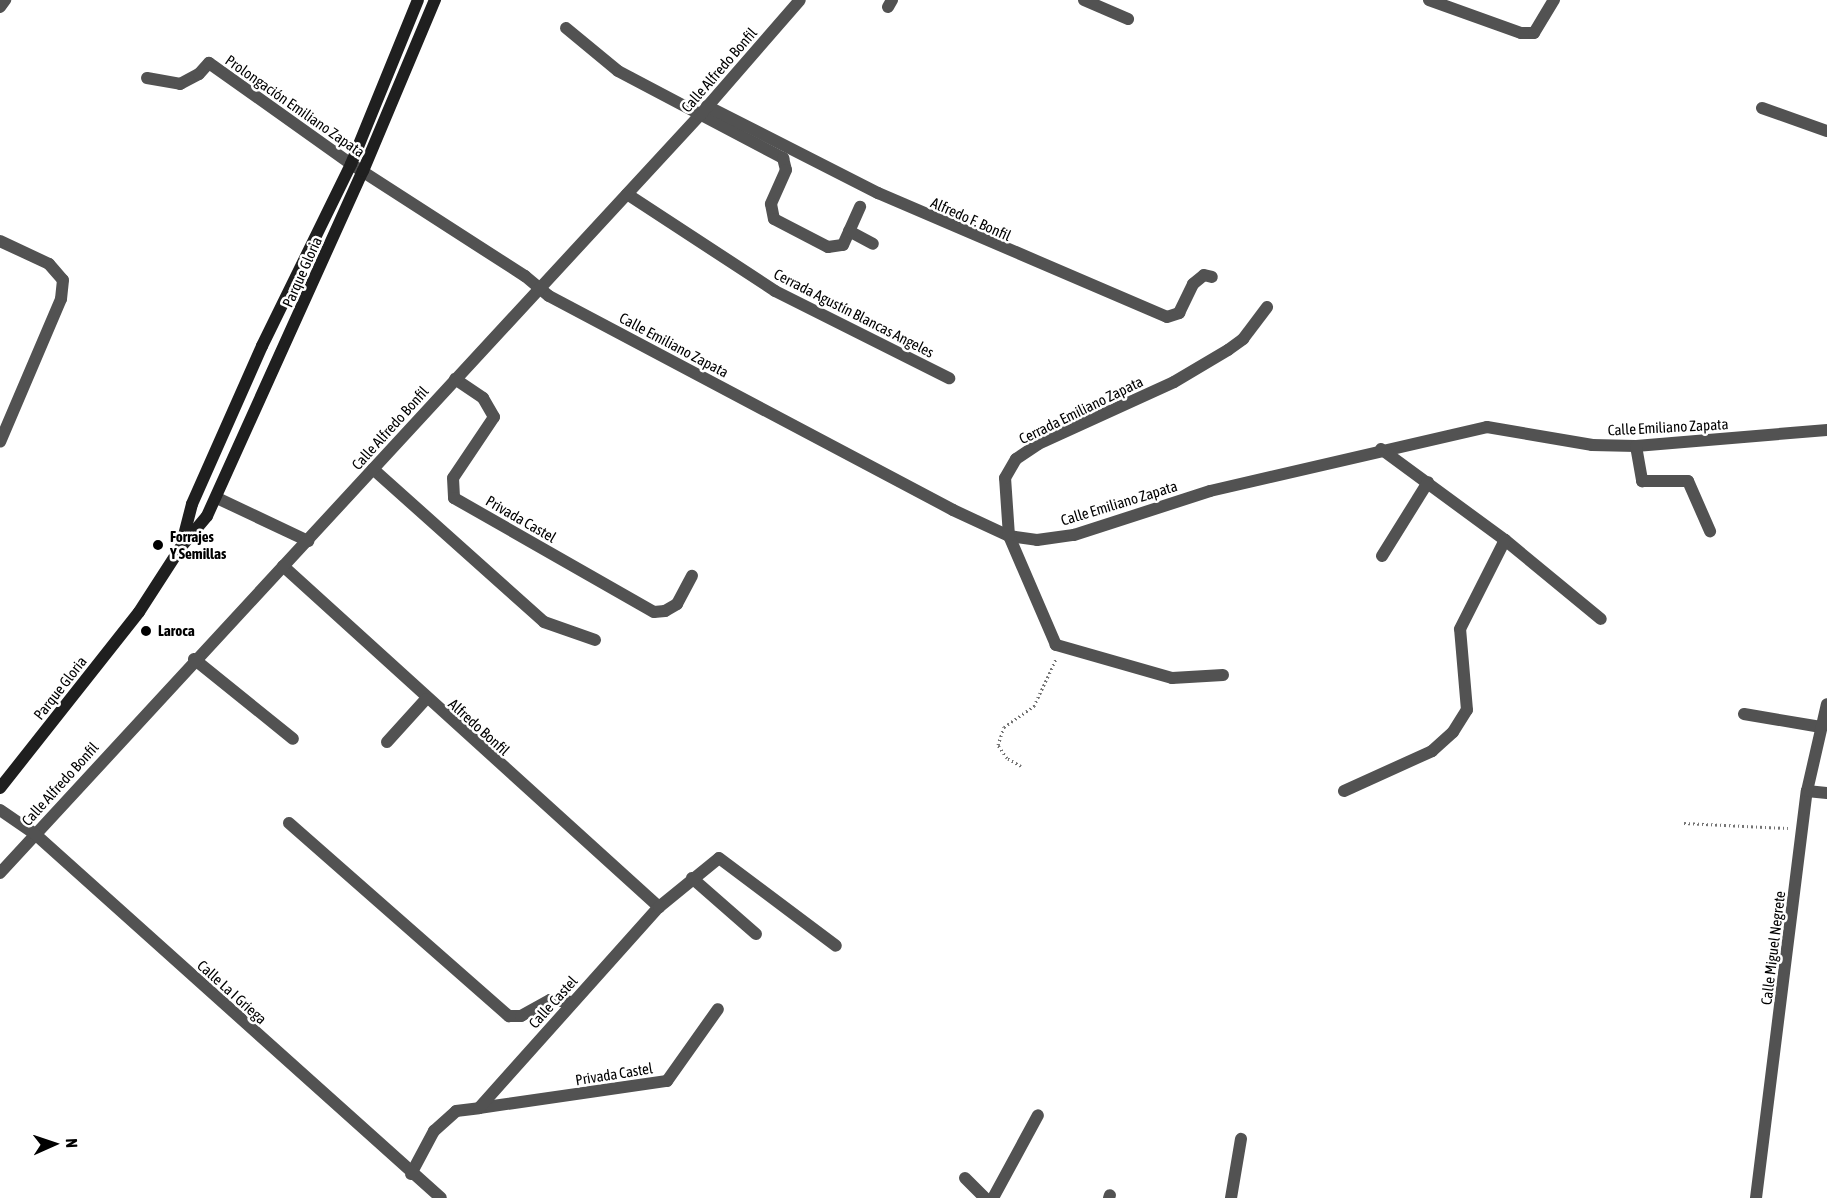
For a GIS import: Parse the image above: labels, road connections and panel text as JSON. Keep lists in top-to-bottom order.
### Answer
{
  "streets": {
    "main road": ["Parque Gloria"],
    "street": [
      "Calle Alfredo Bonfil",
      "Prolongación Emiliano Zapata",
      "Alfredo F. Bonfil",
      "Cerrada Agustín Blancas Angeles",
      "Calle Emiliano Zapata",
      "Cerrada Emiliano Zapata",
      "Privada Castel",
      "Alfredo Bonfil",
      "Calle Miguel Negrete",
      "Calle La I Griega",
      "Calle Castel"
    ]
  },
  "crossings": [
    ["Calle Alfredo Bonfil", "Alfredo F. Bonfil"],
    ["Calle Alfredo Bonfil", "Cerrada Agustín Blancas Angeles"],
    ["Calle Alfredo Bonfil", "Calle Emiliano Zapata"],
    ["Calle Alfredo Bonfil", "Privada Castel"],
    ["Calle Alfredo Bonfil", "Alfredo Bonfil"],
    ["Calle Alfredo Bonfil", "Calle La I Griega"],
    ["Prolongación Emiliano Zapata", "Parque Gloria"],
    ["Prolongación Emiliano Zapata", "Calle Emiliano Zapata"],
    ["Parque Gloria", "Calle Emiliano Zapata"],
    ["Calle Emiliano Zapata", "Cerrada Emiliano Zapata"],
    ["Privada Castel", "Calle Castel"],
    ["Alfredo Bonfil", "Calle Castel"]
  ],
  "places": ["Forrajes Y Semillas", "Laroca"],
  "north": "right"
}
